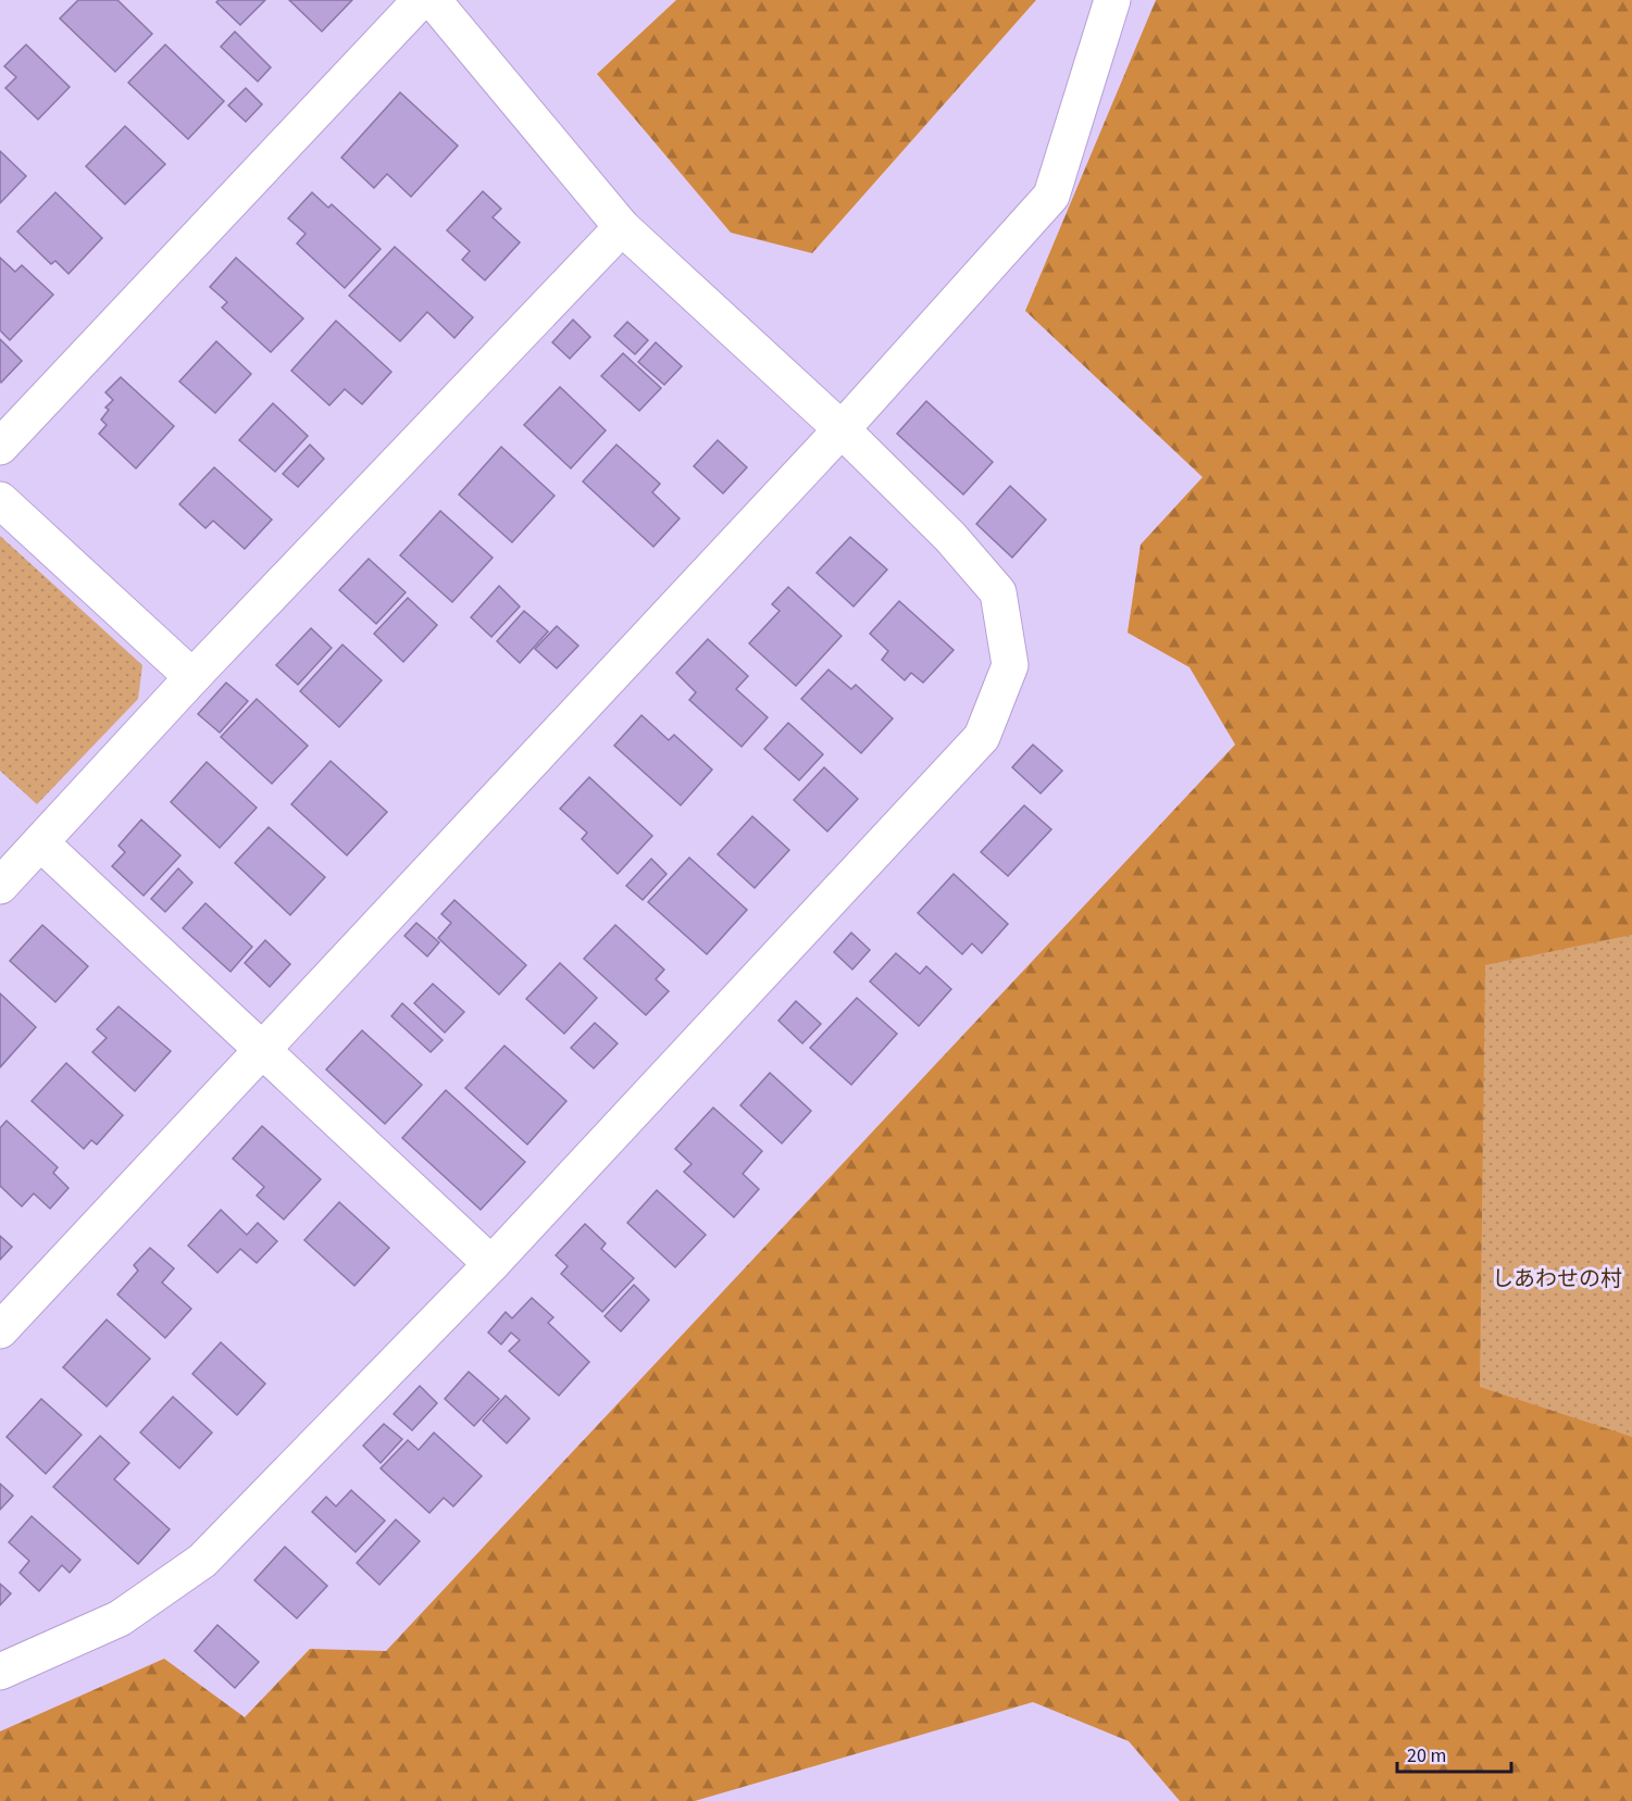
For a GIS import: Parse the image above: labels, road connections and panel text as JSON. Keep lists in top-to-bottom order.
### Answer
{
  "parks": ["しあわせの村"],
  "scale_bar": "20 m"
}
